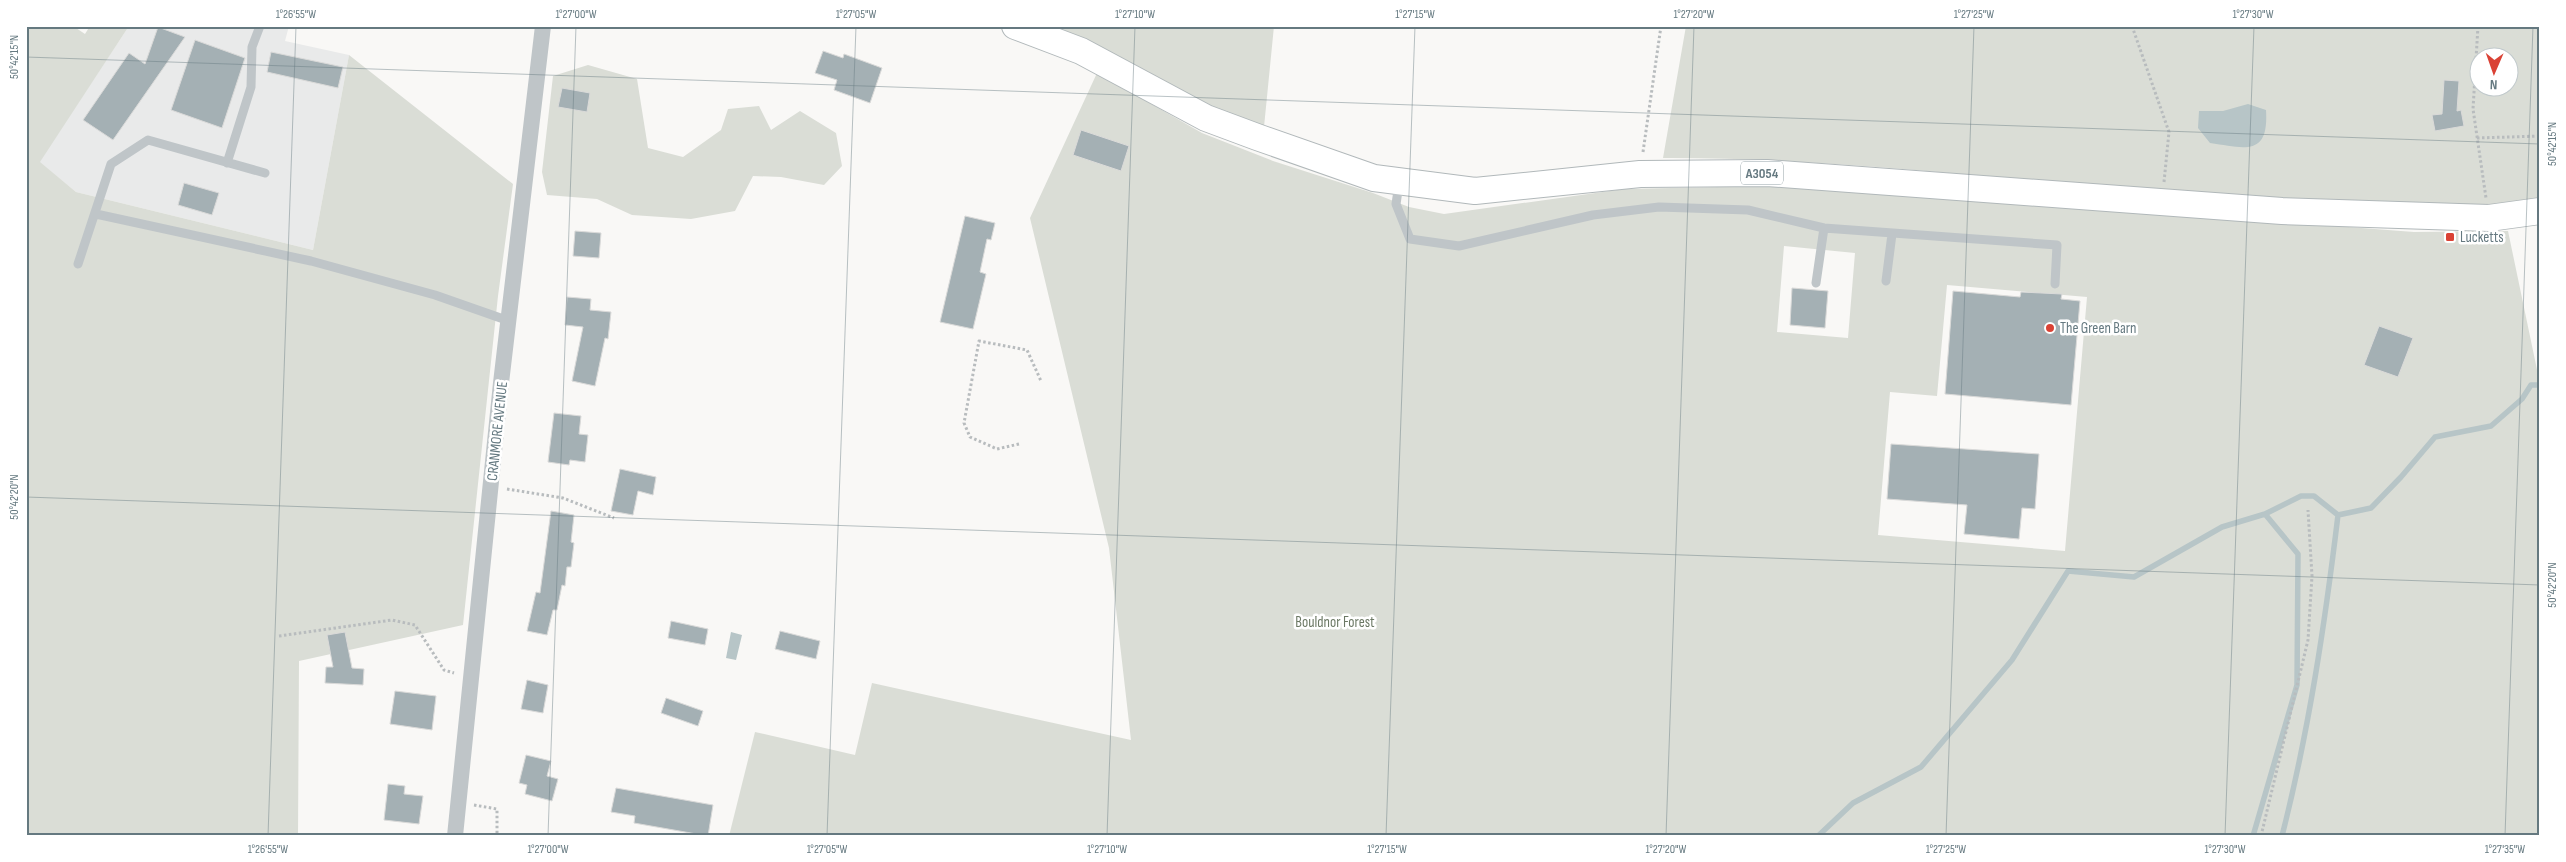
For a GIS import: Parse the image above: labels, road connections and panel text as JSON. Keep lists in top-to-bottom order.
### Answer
{
  "streets": {
    "main road": ["A3054"],
    "street": ["CRANMORE AVENUE"]
  },
  "parks": ["Bouldnor Forest"],
  "places": {
    "transit": ["Lucketts"],
    "other": ["The Green Barn"]
  },
  "north": "bottom",
  "coordinates": [
    "1°26'55\"W",
    "1°27'00\"W",
    "1°27'05\"W",
    "1°27'10\"W",
    "1°27'15\"W",
    "1°27'20\"W",
    "1°27'25\"W",
    "1°27'30\"W",
    "50°42'15\"N",
    "50°42'20\"N",
    "1°27'35\"W"
  ]
}
